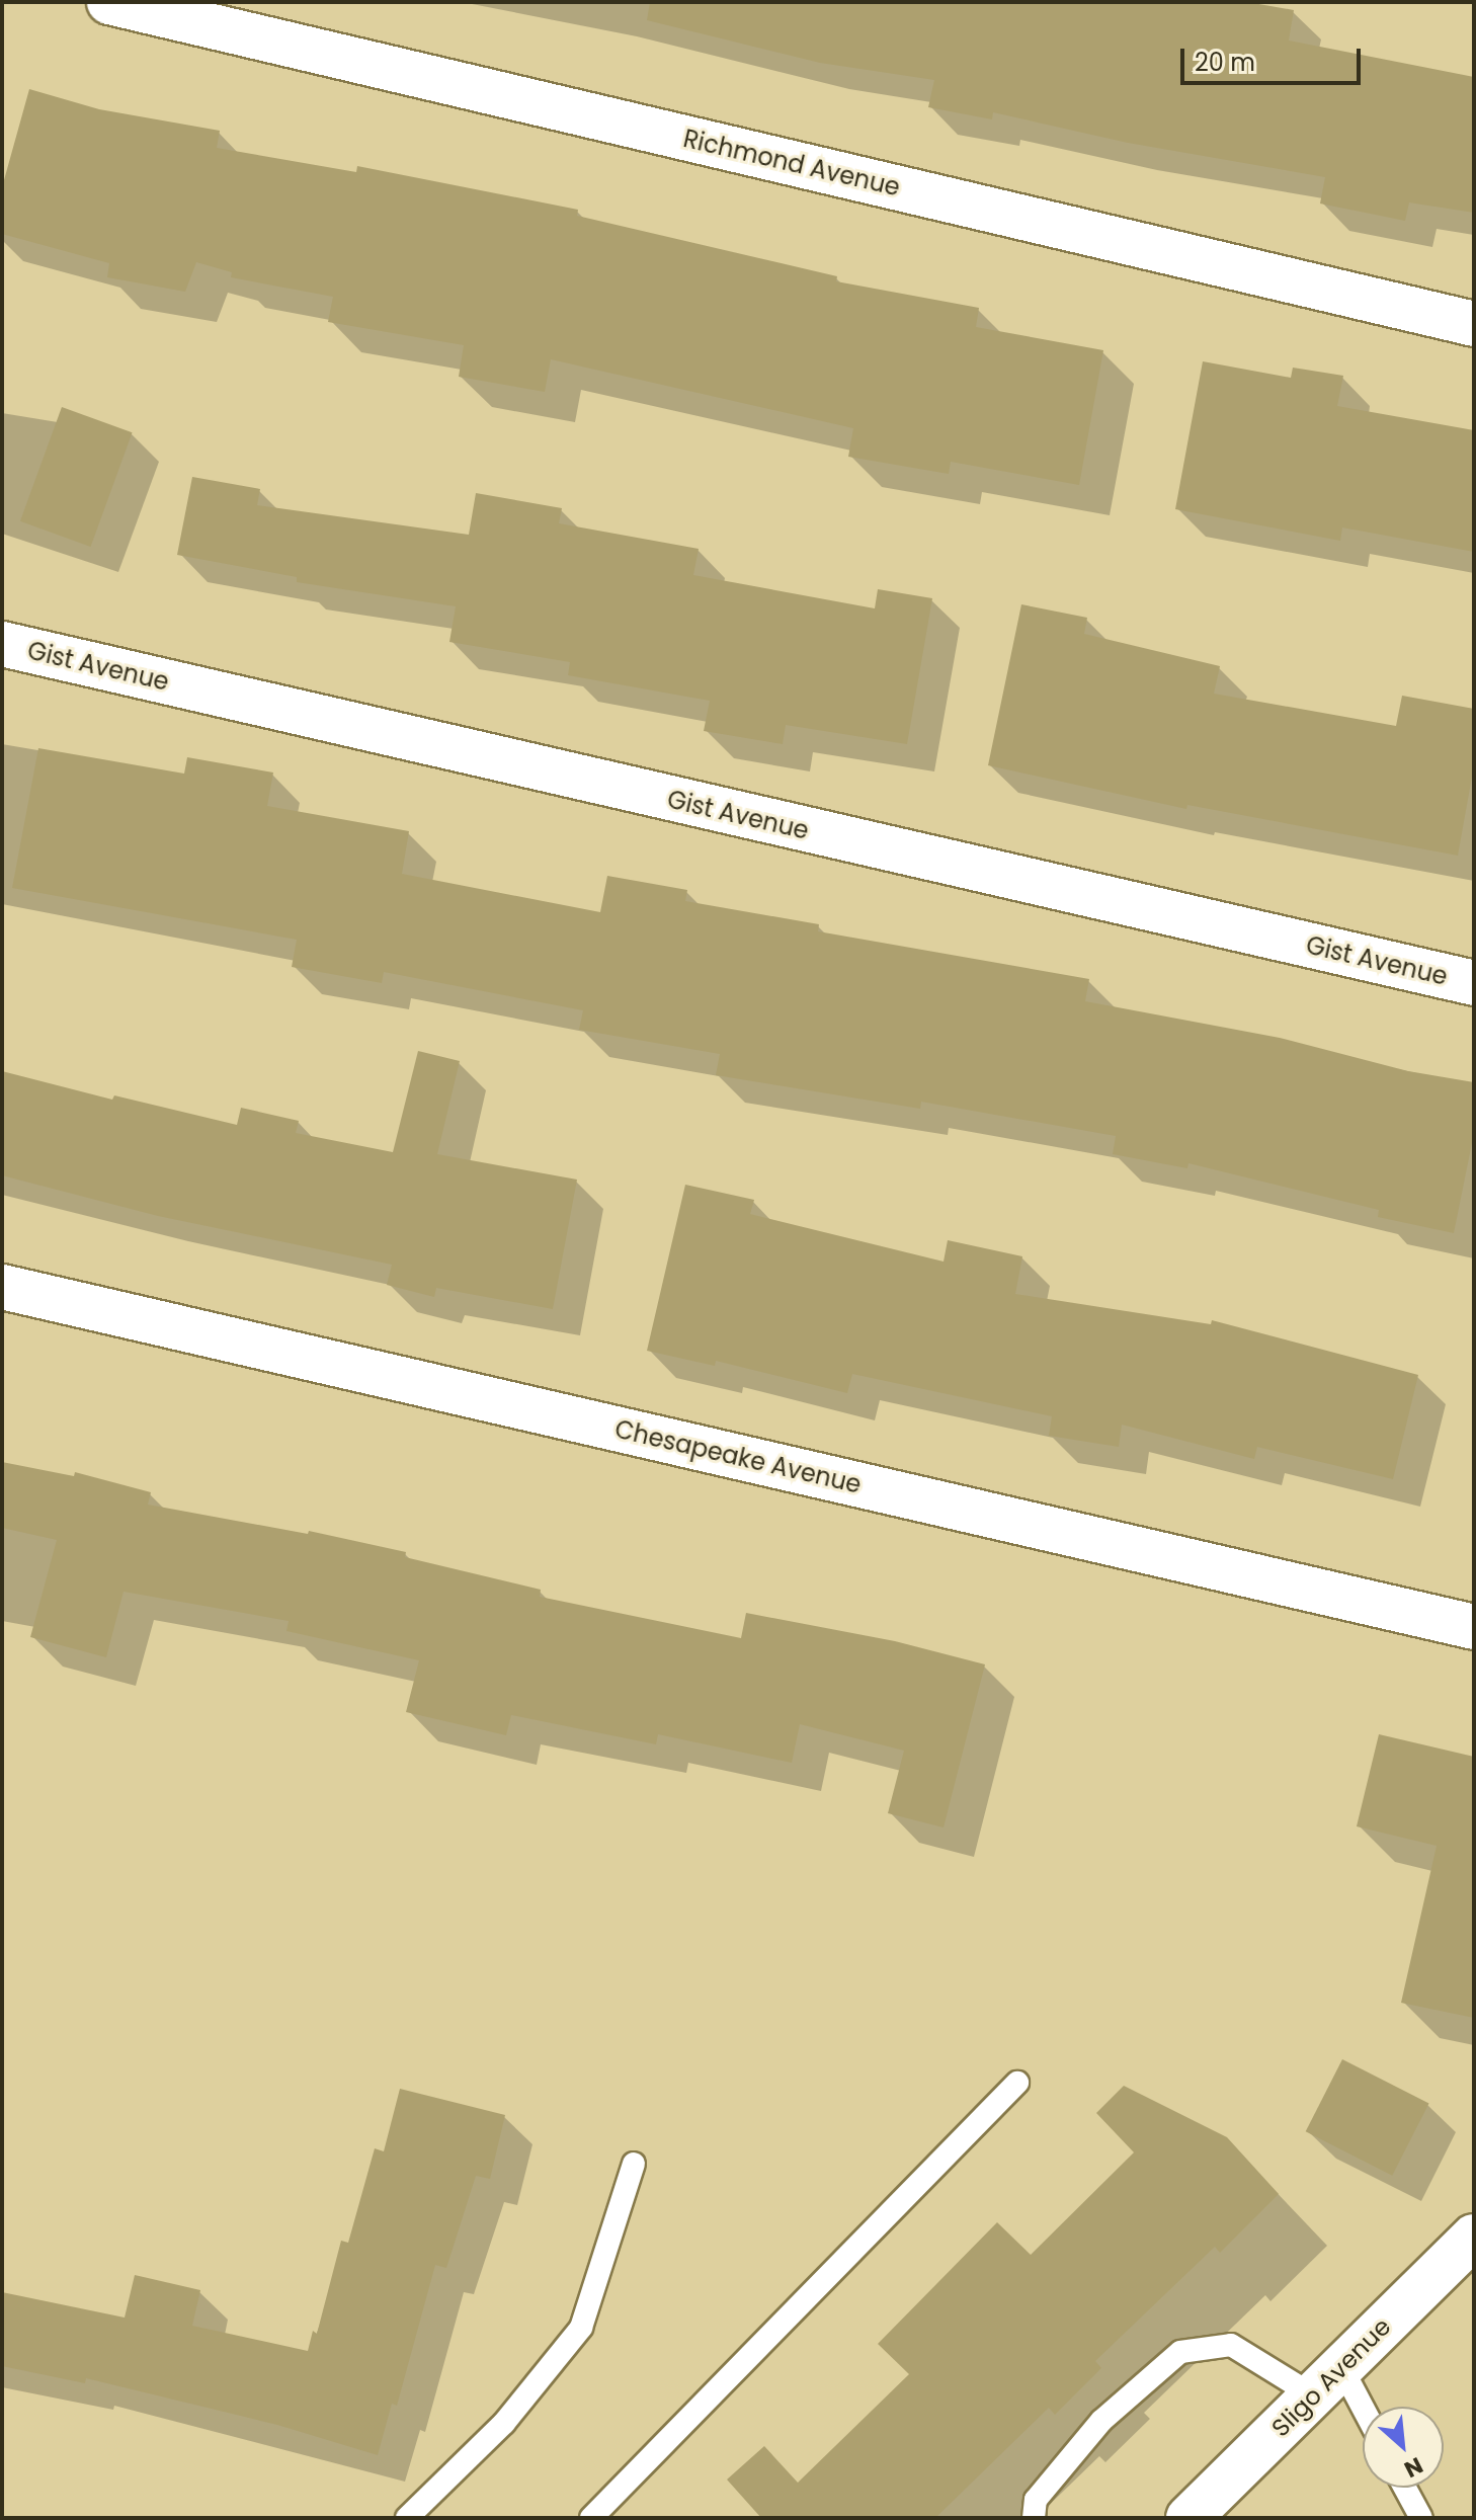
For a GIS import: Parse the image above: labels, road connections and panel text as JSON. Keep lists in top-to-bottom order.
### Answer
{
  "streets": {
    "street": [
      "Richmond Avenue",
      "Gist Avenue",
      "Chesapeake Avenue",
      "Sligo Avenue"
    ]
  },
  "scale_bar": "20 m",
  "north": "bottom right"
}
